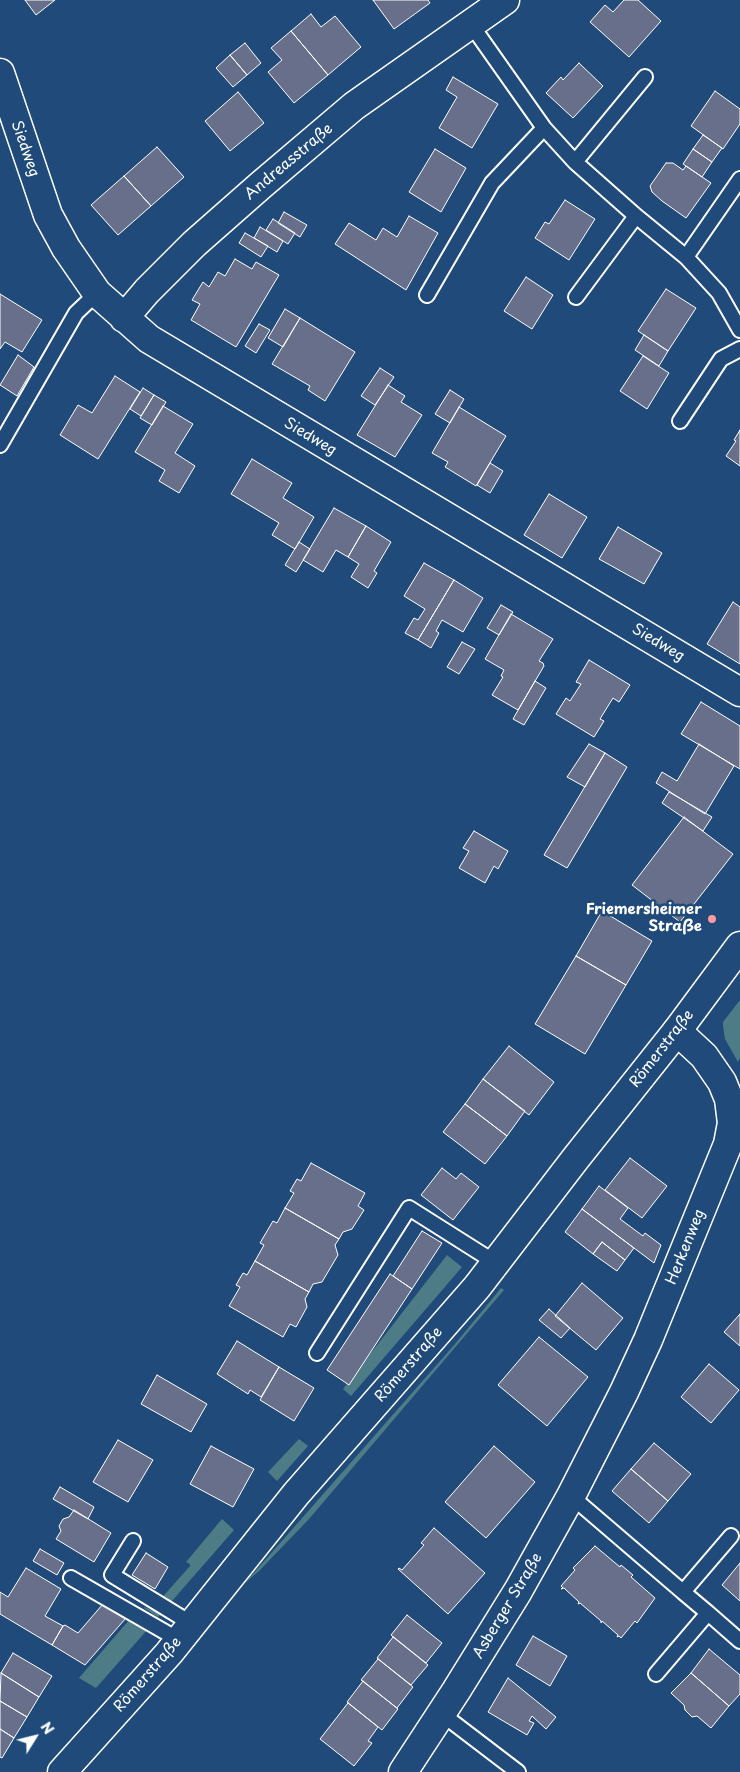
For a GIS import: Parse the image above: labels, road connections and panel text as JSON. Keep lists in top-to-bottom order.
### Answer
{
  "streets": {
    "street": [
      "Siedweg",
      "Andreasstraße",
      "Römerstraße",
      "Herkenweg",
      "Asberger Straße"
    ]
  },
  "crossings": [
    ["Siedweg", "Andreasstraße"],
    ["Römerstraße", "Herkenweg"],
    ["Herkenweg", "Asberger Straße"]
  ],
  "places": ["Friemersheimer Straße"],
  "north": "top right"
}
